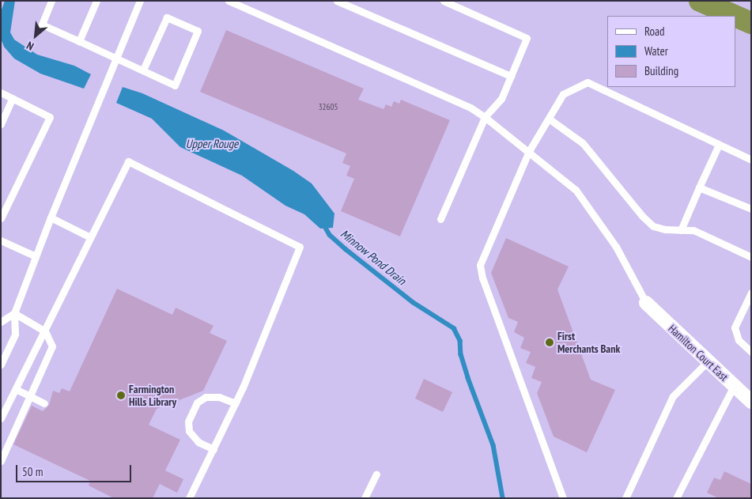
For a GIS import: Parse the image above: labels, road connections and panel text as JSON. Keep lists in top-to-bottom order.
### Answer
{
  "streets": {
    "street": ["Hamilton Court East"]
  },
  "water": ["Upper Rouge", "Minnow Pond Drain"],
  "places": ["First Merchants Bank", "Farmington Hills Library"],
  "house_numbers": ["32605"],
  "legend": ["Road", "Water", "Building"],
  "scale_bar": "50 m",
  "north": "bottom left"
}
